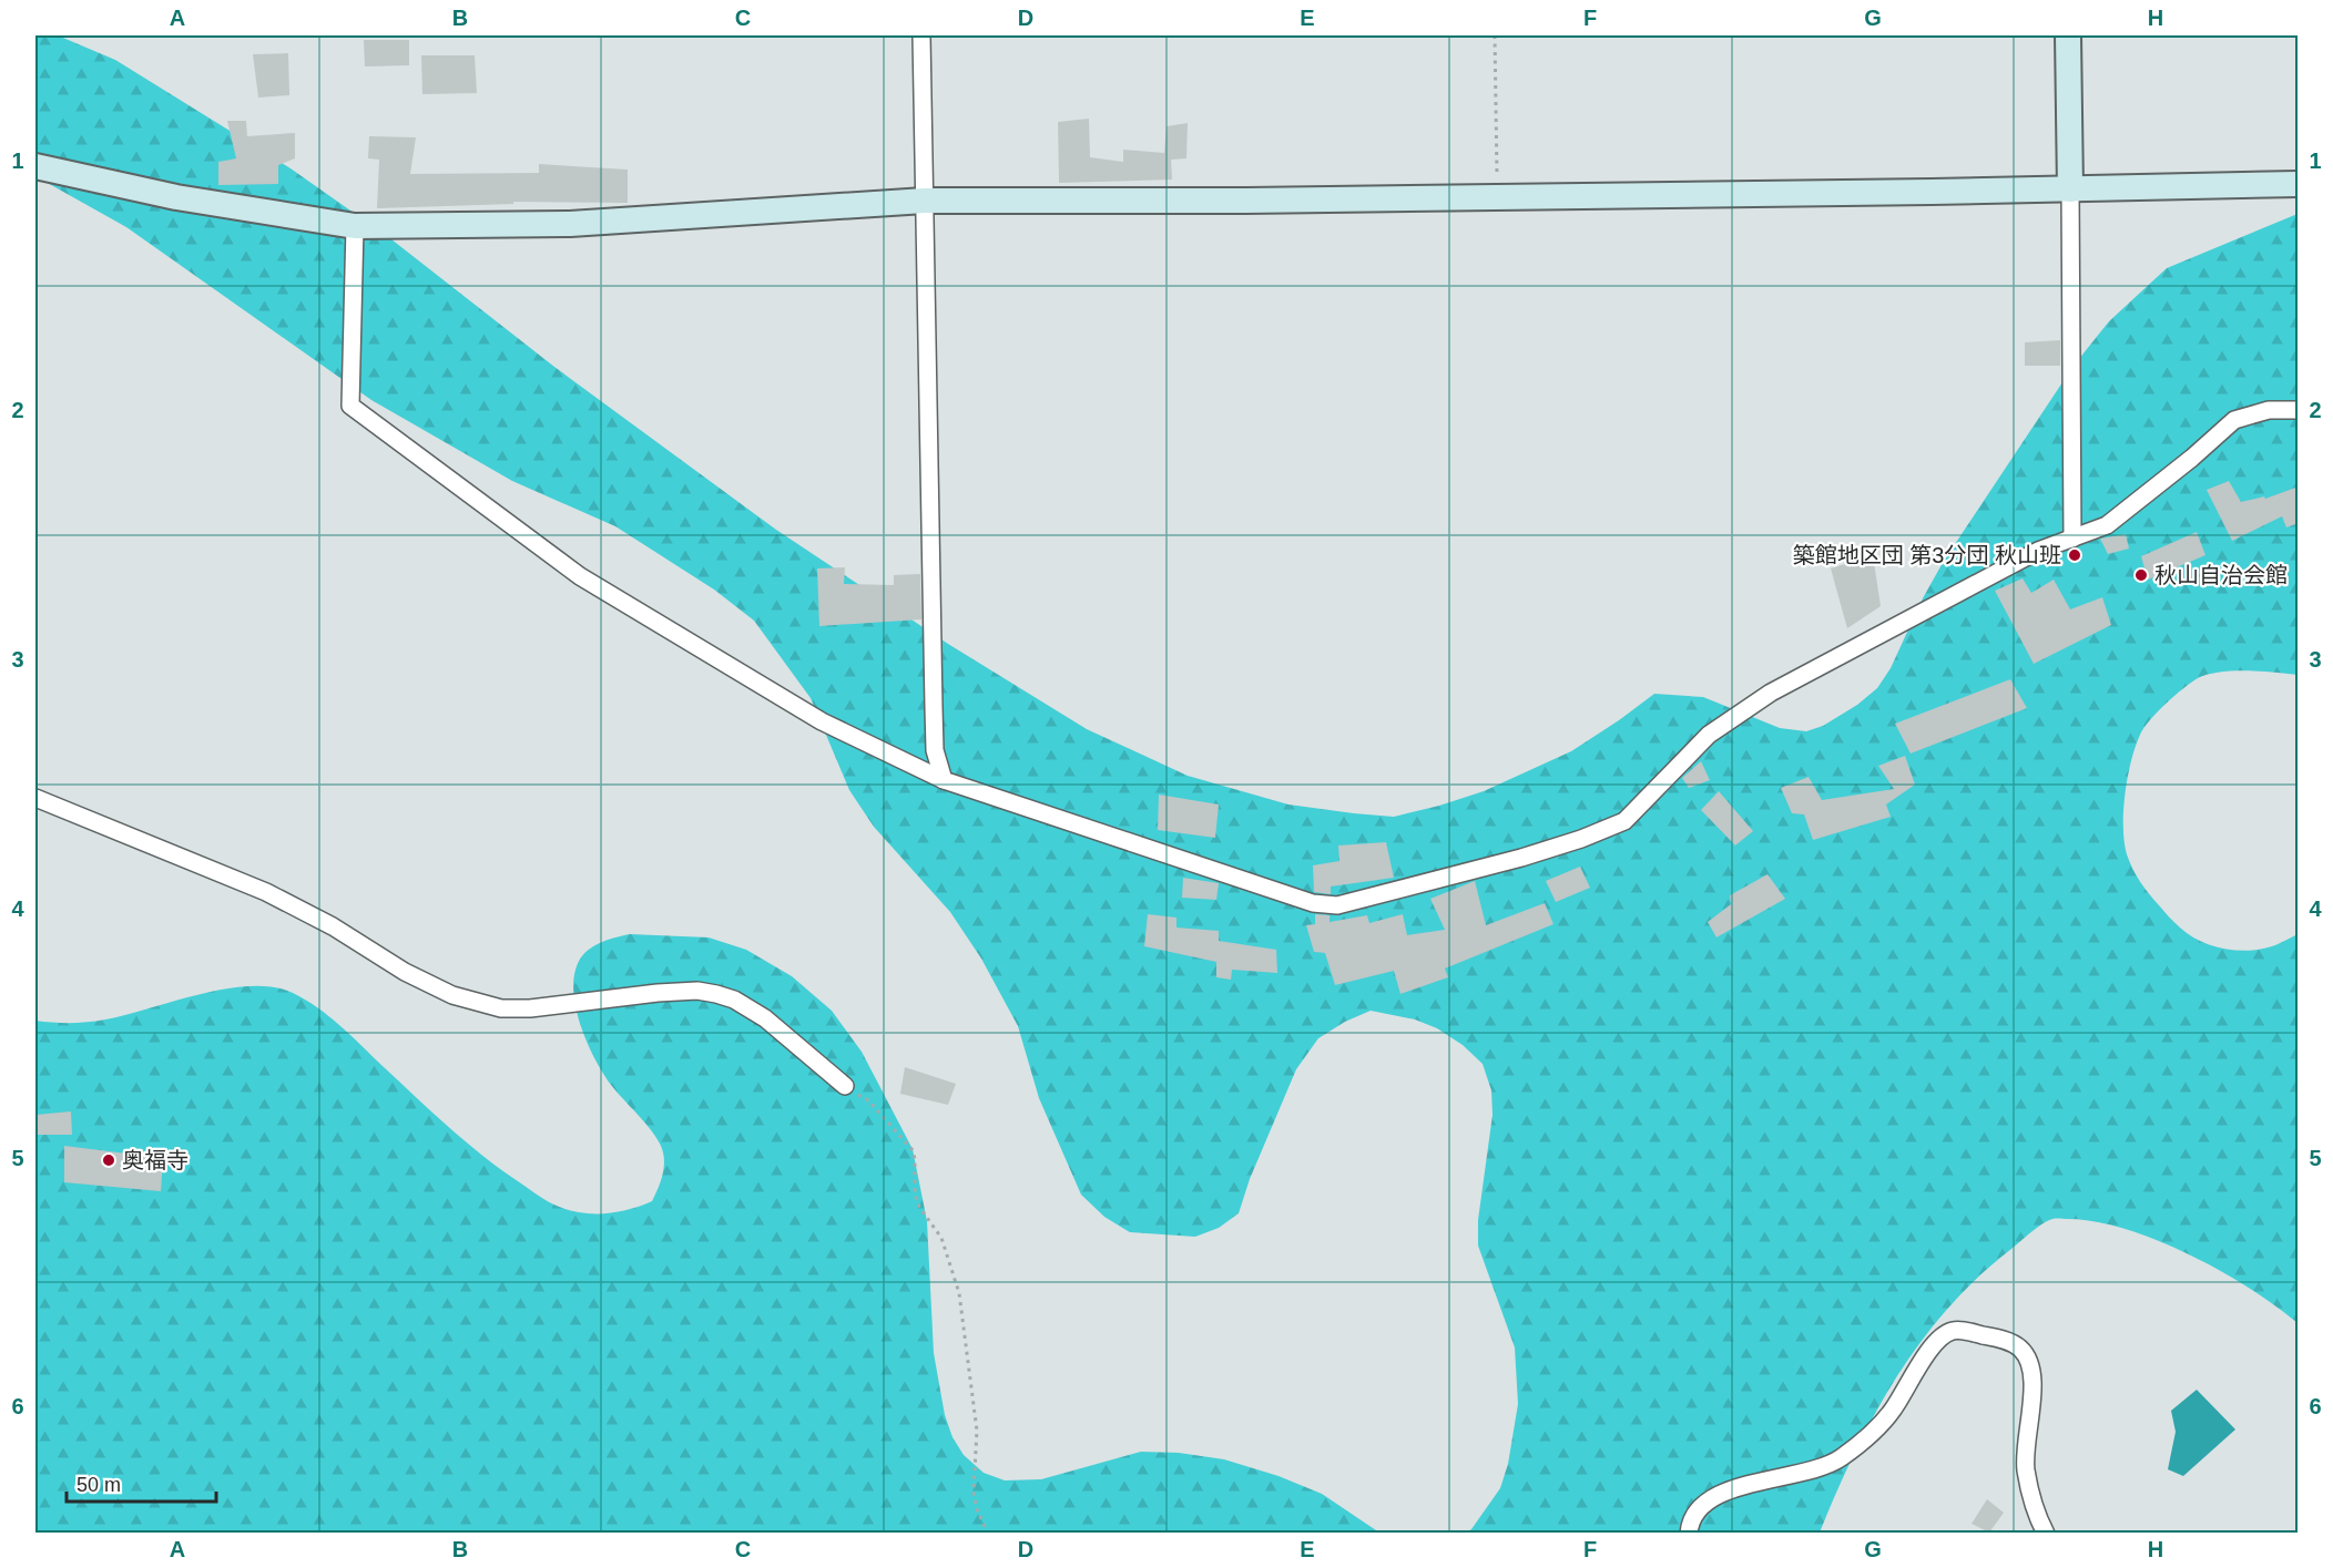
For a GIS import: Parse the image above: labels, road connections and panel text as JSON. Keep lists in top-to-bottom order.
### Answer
{
  "places": ["築館地区団 第3分団 秋山班", "秋山自治会館", "奥福寺"],
  "scale_bar": "50 m",
  "grid": {
    "columns": [
      "A",
      "B",
      "C",
      "D",
      "E",
      "F",
      "G",
      "H"
    ],
    "rows": [
      "1",
      "2",
      "3",
      "4",
      "5",
      "6"
    ]
  }
}
